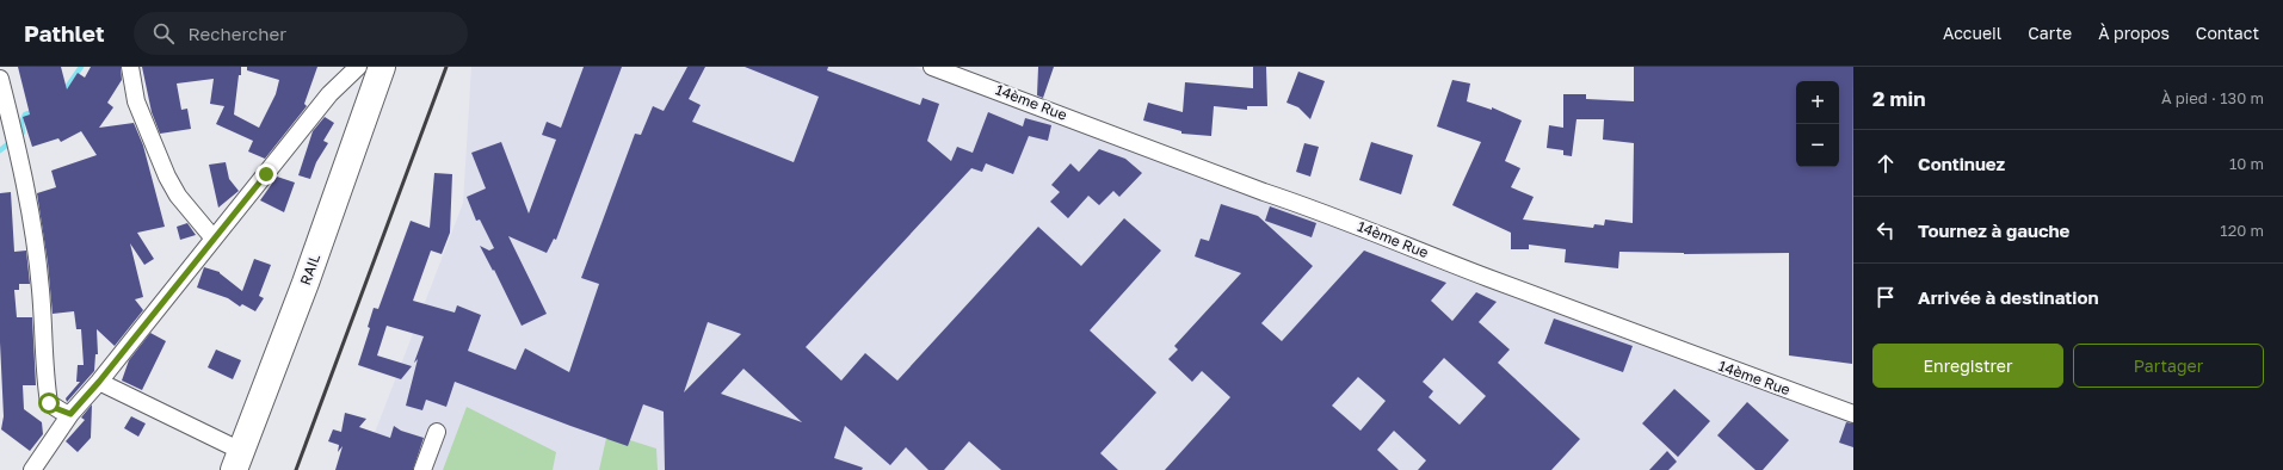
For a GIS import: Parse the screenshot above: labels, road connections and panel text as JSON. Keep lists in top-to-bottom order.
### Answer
{
  "streets": {
    "main road": ["RAIL"],
    "street": ["14ème Rue"]
  },
  "page": {
    "header": "Pathlet",
    "search": "Rechercher",
    "nav": [
      "Accueil",
      "Carte",
      "À propos",
      "Contact"
    ],
    "heading": ["2 min", "À pied · 130 m"],
    "map_buttons": ["+", "−"],
    "list": [
      ["Continuez", "10 m"],
      ["Tournez à gauche", "120 m"],
      "Arrivée à destination"
    ],
    "buttons": ["Enregistrer", "Partager"]
  }
}
